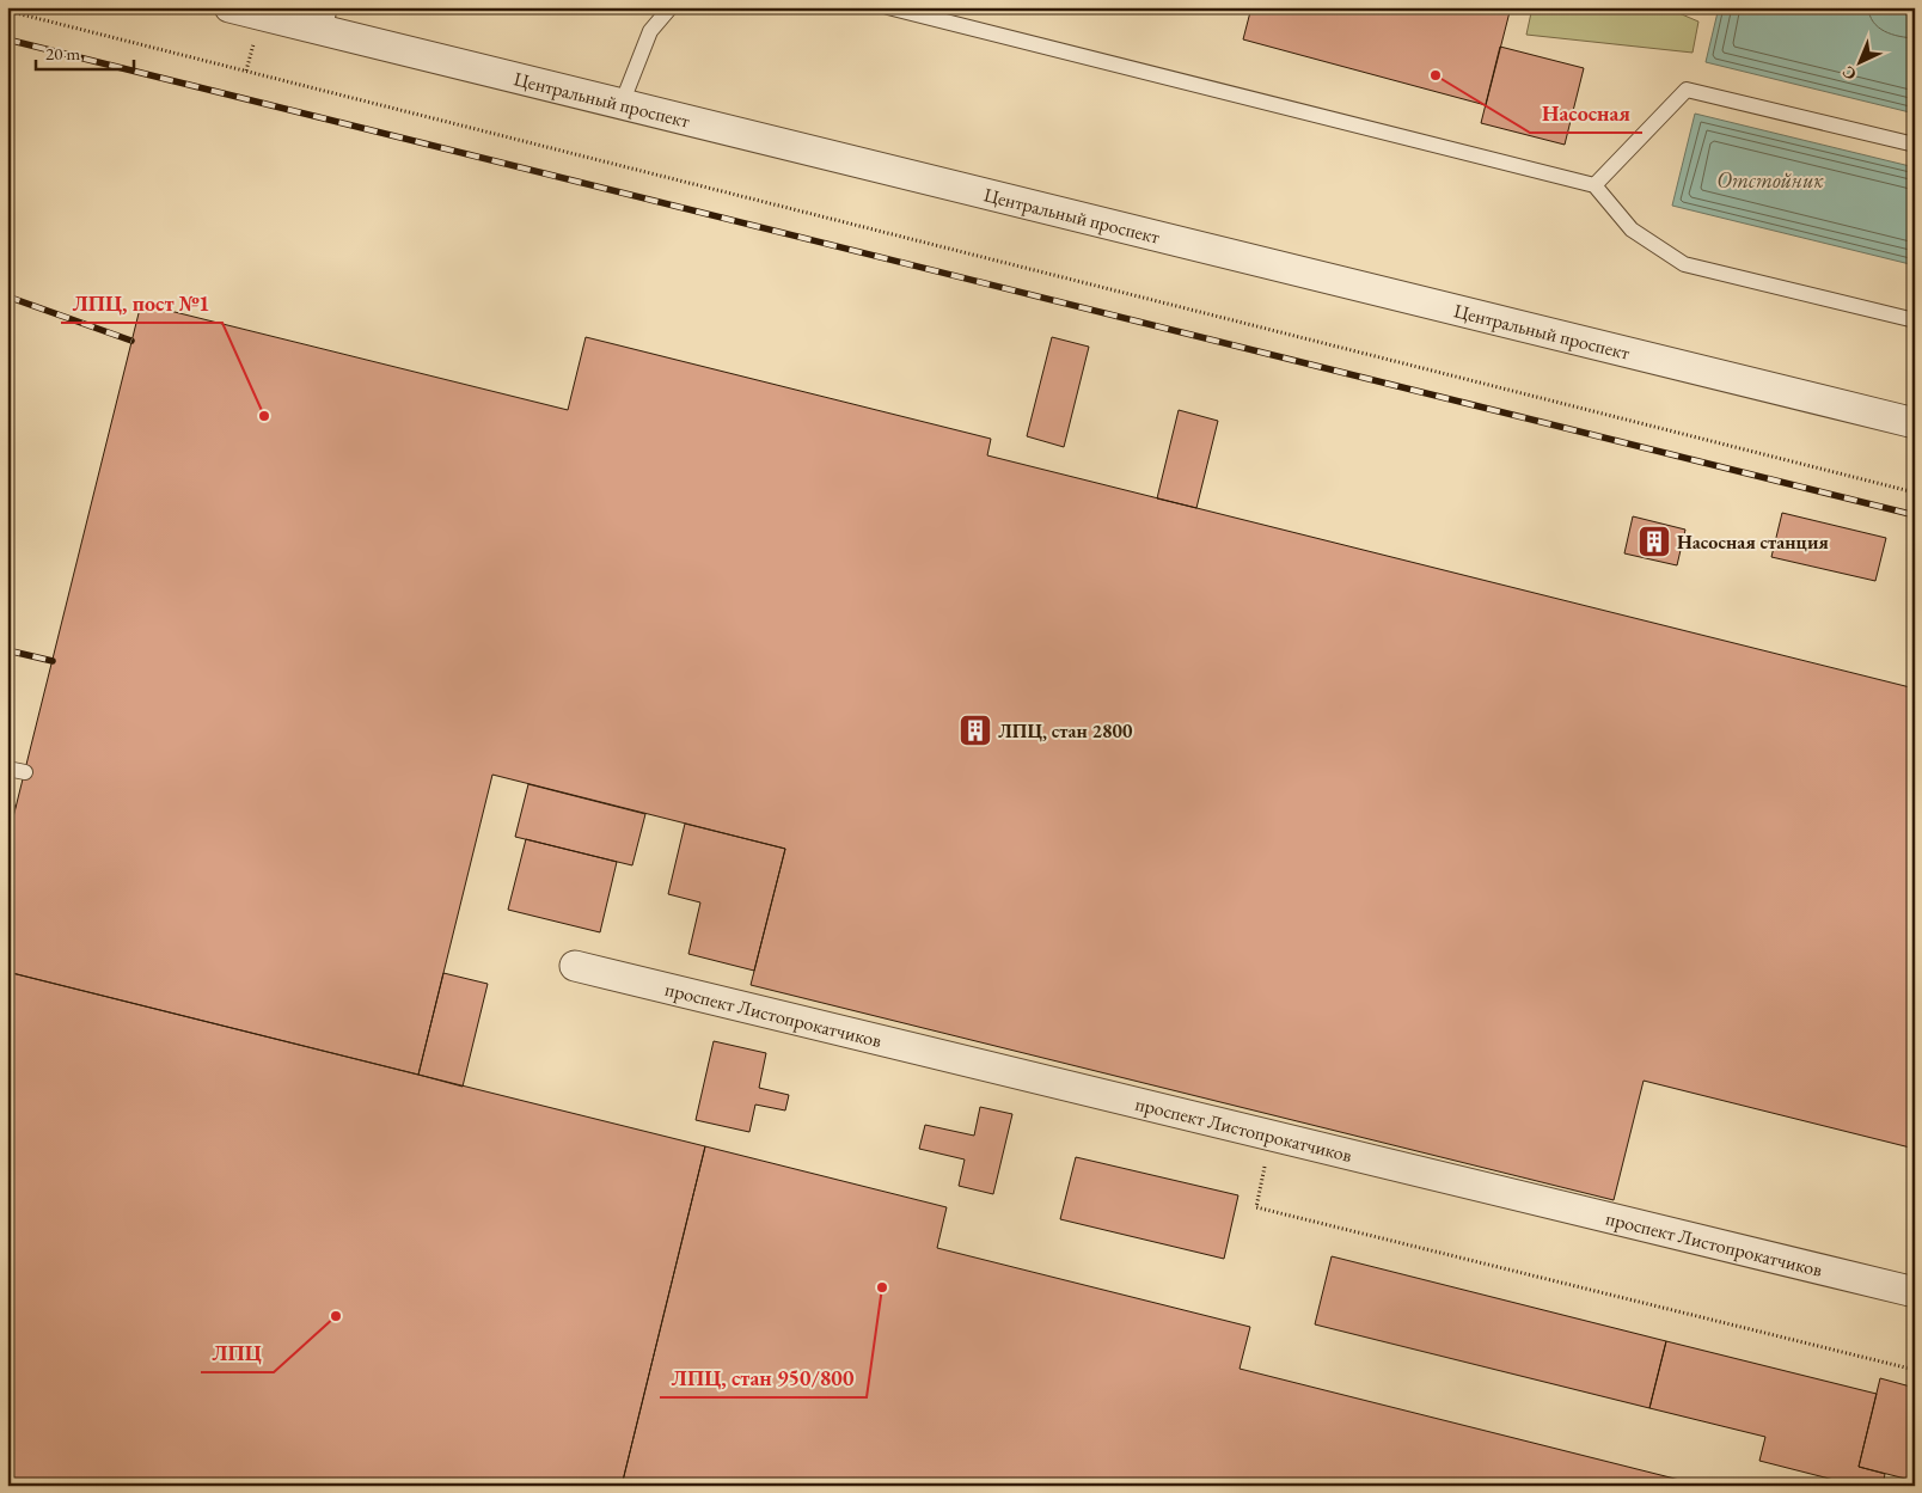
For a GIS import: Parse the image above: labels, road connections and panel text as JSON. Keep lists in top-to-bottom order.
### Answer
{
  "streets": {
    "street": ["Центральный проспект", "проспект Листопрокатчиков"]
  },
  "water": ["Отстойник"],
  "places": {
    "other": [
      "Насосная",
      "ЛПЦ, пост №1",
      "ЛПЦ, стан 950/800",
      "ЛПЦ"
    ],
    "building": ["Насосная станция", "ЛПЦ, стан 2800"]
  },
  "scale_bar": "20 m",
  "north": "bottom left"
}
